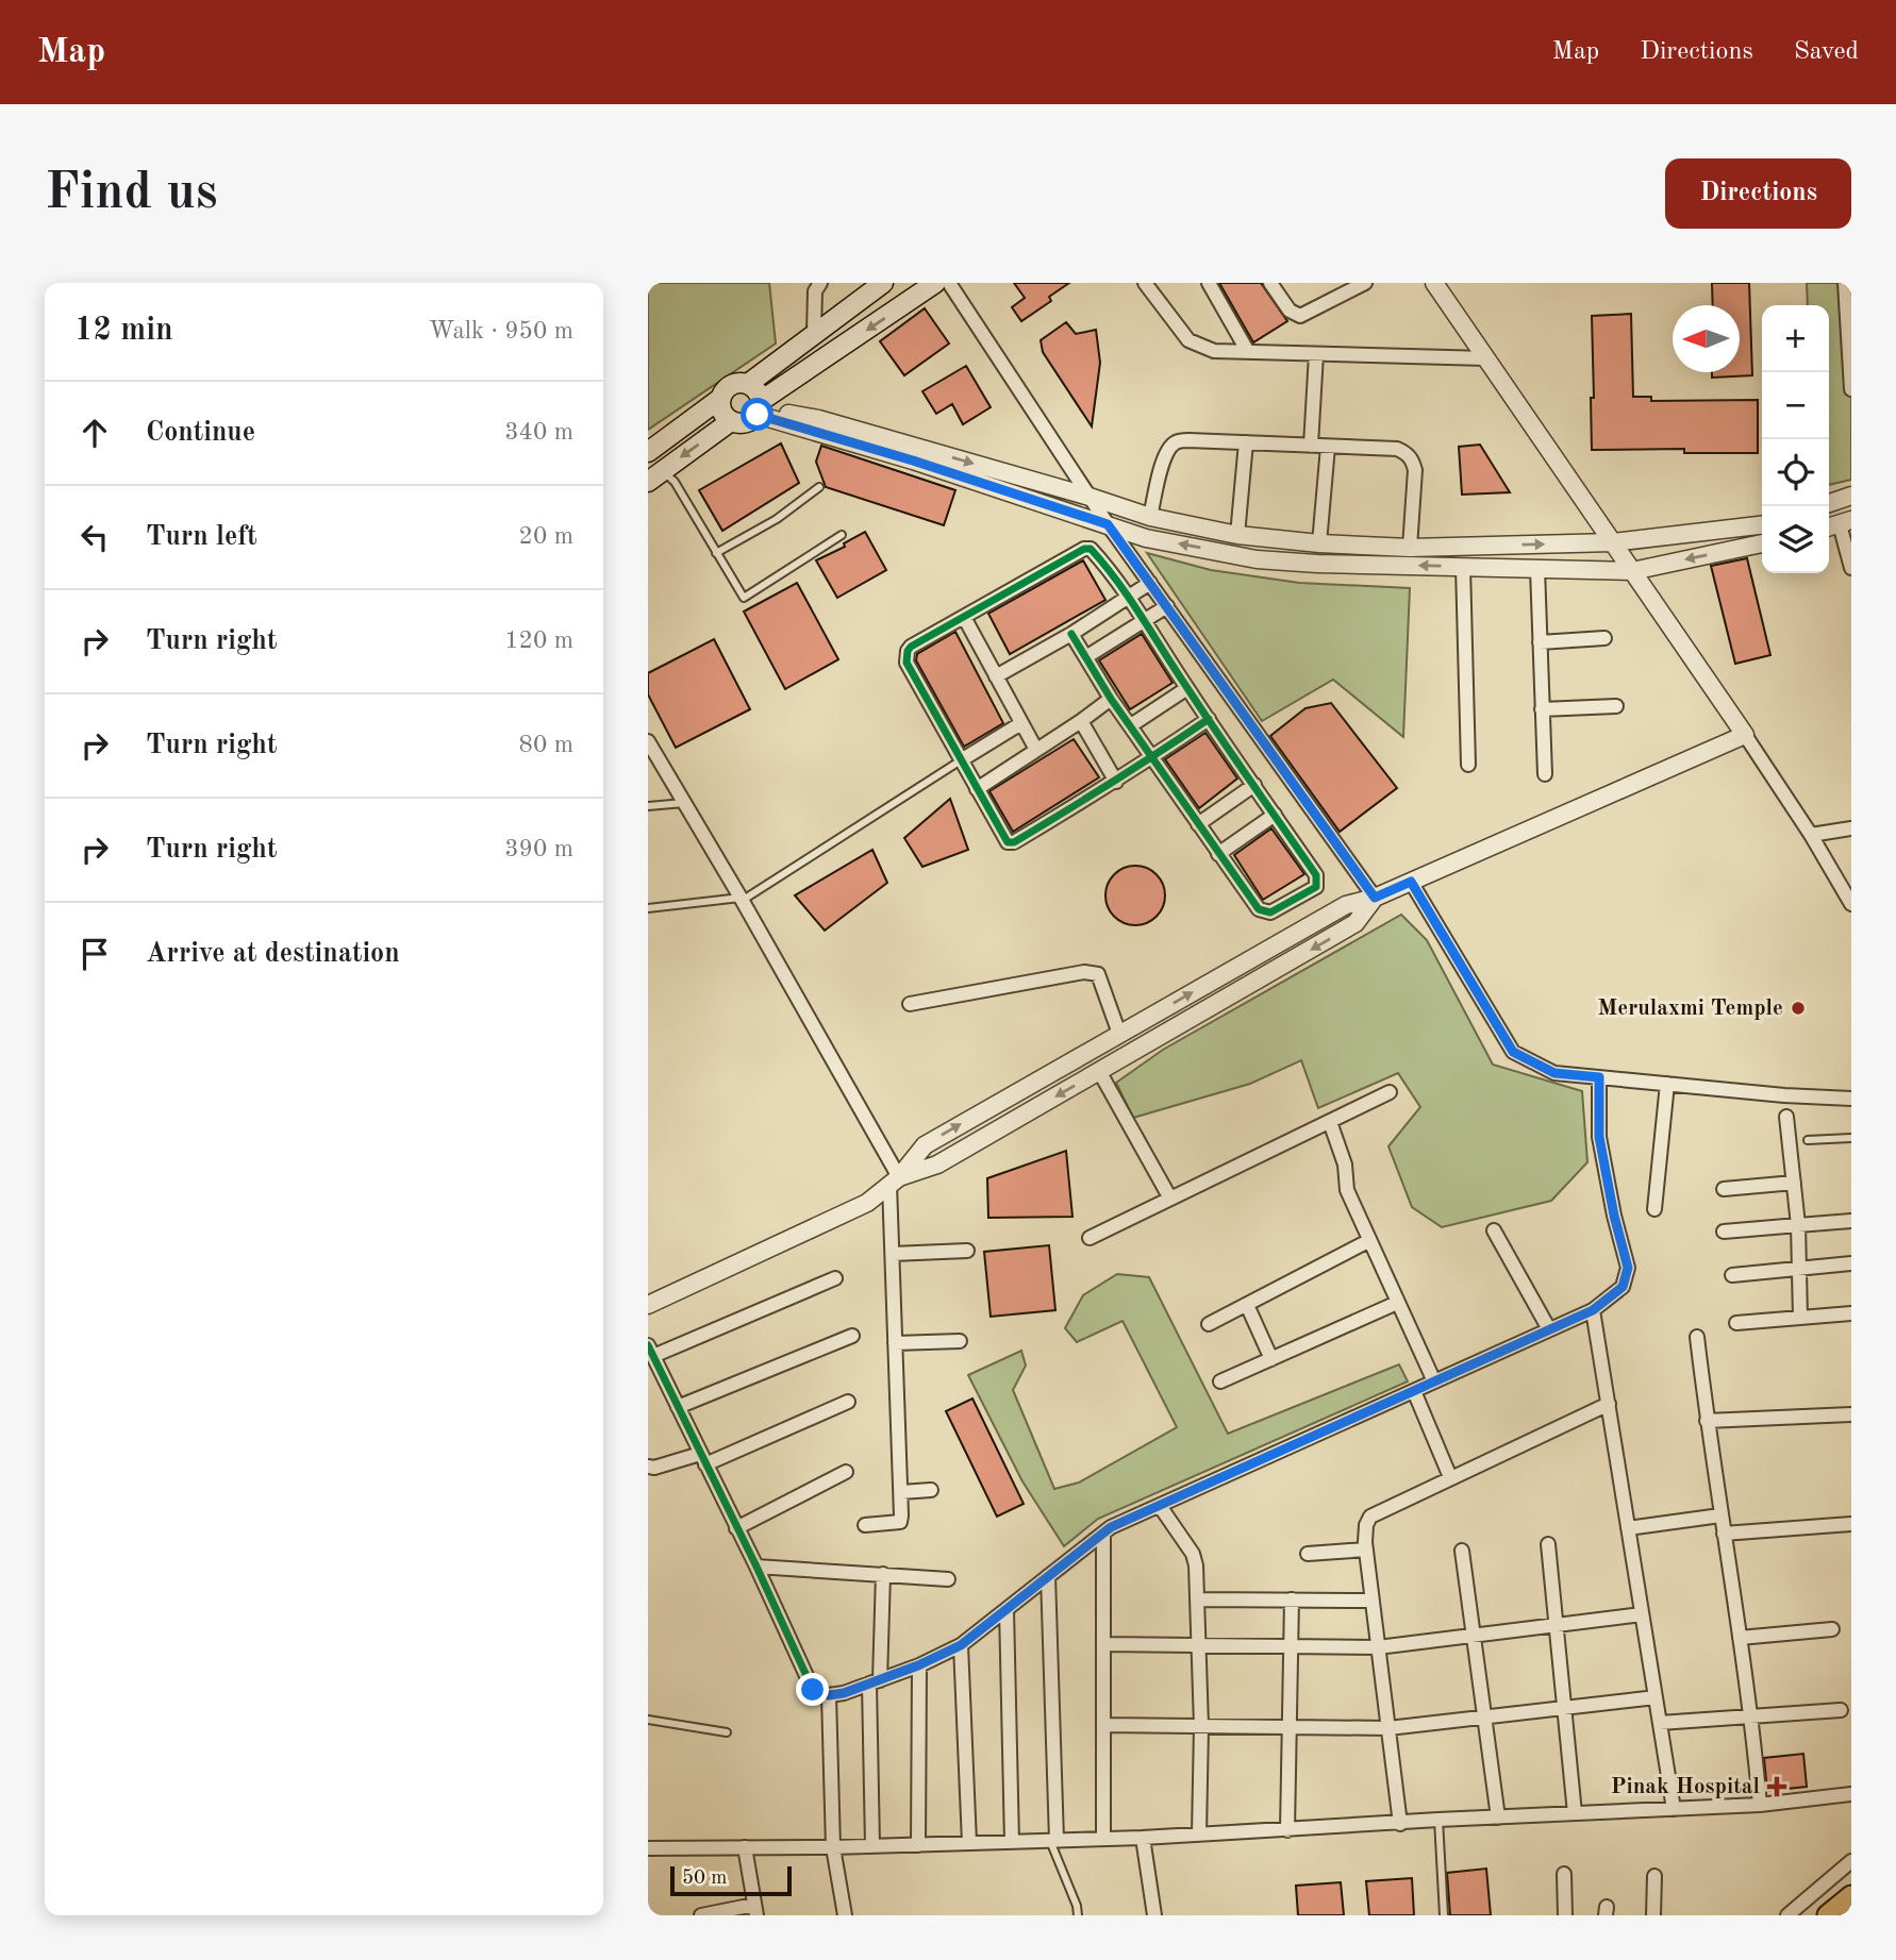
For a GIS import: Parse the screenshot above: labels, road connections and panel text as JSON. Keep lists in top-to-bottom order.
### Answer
{
  "places": {
    "other": ["Merulaxmi Temple"],
    "health": ["Pinak Hospital"]
  },
  "scale_bar": "50 m",
  "north": "left",
  "page": {
    "header": "Map",
    "nav": ["Map", "Directions", "Saved"],
    "buttons": "Directions",
    "title": "Find us",
    "heading": ["12 min", "Walk · 950 m"],
    "map_buttons": ["+", "−"],
    "list": [
      ["Continue", "340 m"],
      ["Turn left", "20 m"],
      ["Turn right", "120 m"],
      ["Turn right", "80 m"],
      ["Turn right", "390 m"],
      "Arrive at destination"
    ],
    "scale": "50 m"
  }
}
